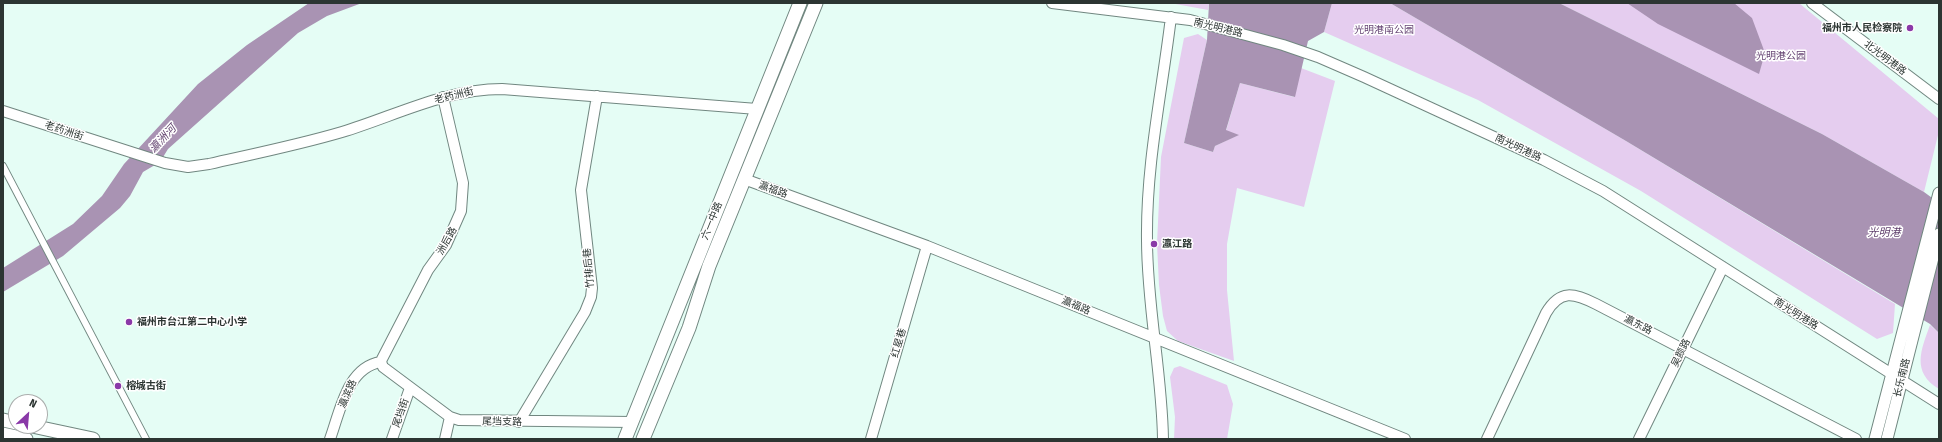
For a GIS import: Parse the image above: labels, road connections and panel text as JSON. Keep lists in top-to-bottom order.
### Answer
{
  "streets": {
    "main road": ["六一中路", "长乐南路"],
    "street": [
      "南光明港路",
      "北光明港路",
      "老药洲街",
      "瀛福路",
      "洲后路",
      "竹排后巷",
      "瀛东路",
      "红星巷",
      "吴颜路",
      "瀛滨路",
      "尾垱街",
      "尾垱支路"
    ]
  },
  "crossings": [
    ["南光明港路", "吴颜路"],
    ["南光明港路", "长乐南路"],
    ["老药洲街", "六一中路"],
    ["老药洲街", "洲后路"],
    ["老药洲街", "竹排后巷"],
    ["瀛福路", "六一中路"],
    ["瀛福路", "红星巷"],
    ["六一中路", "尾垱支路"],
    ["洲后路", "瀛滨路"],
    ["洲后路", "尾垱支路"],
    ["竹排后巷", "尾垱支路"],
    ["瀛东路", "吴颜路"],
    ["瀛滨路", "尾垱支路"],
    ["尾垱街", "尾垱支路"]
  ],
  "water": ["瀛洲河", "光明港"],
  "parks": ["光明港南公园", "光明港公园"],
  "places": [
    "福州市人民检察院",
    "瀛江路",
    "福州市台江第二中心小学",
    "榕城古街"
  ],
  "north": "top right"
}
